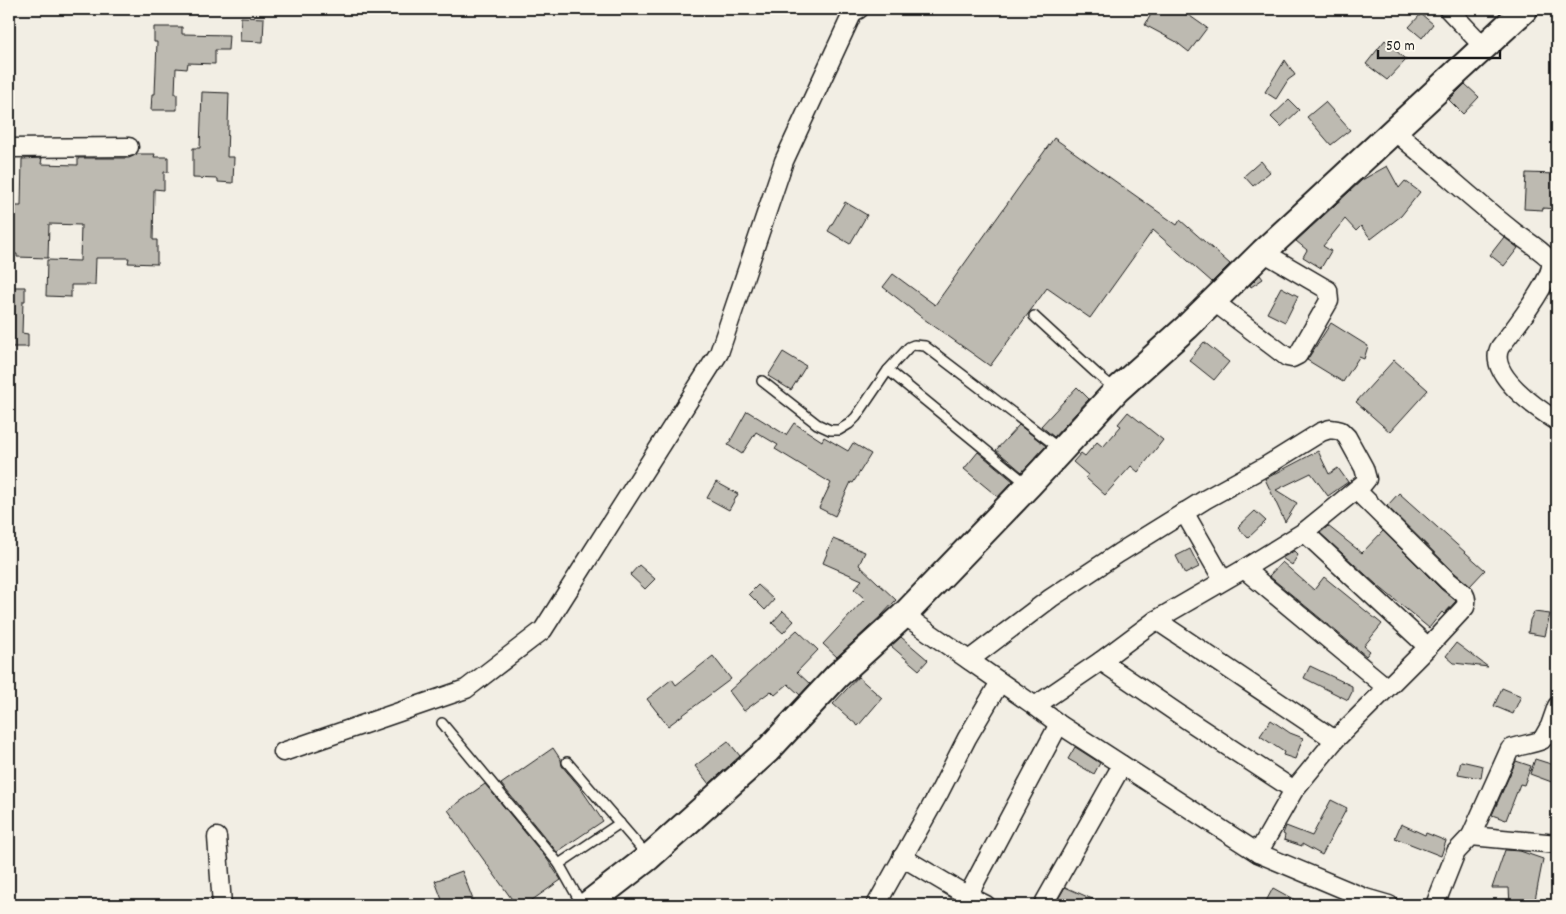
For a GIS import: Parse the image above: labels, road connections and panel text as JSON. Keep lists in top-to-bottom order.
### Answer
{
  "scale_bar": "50 m"
}
